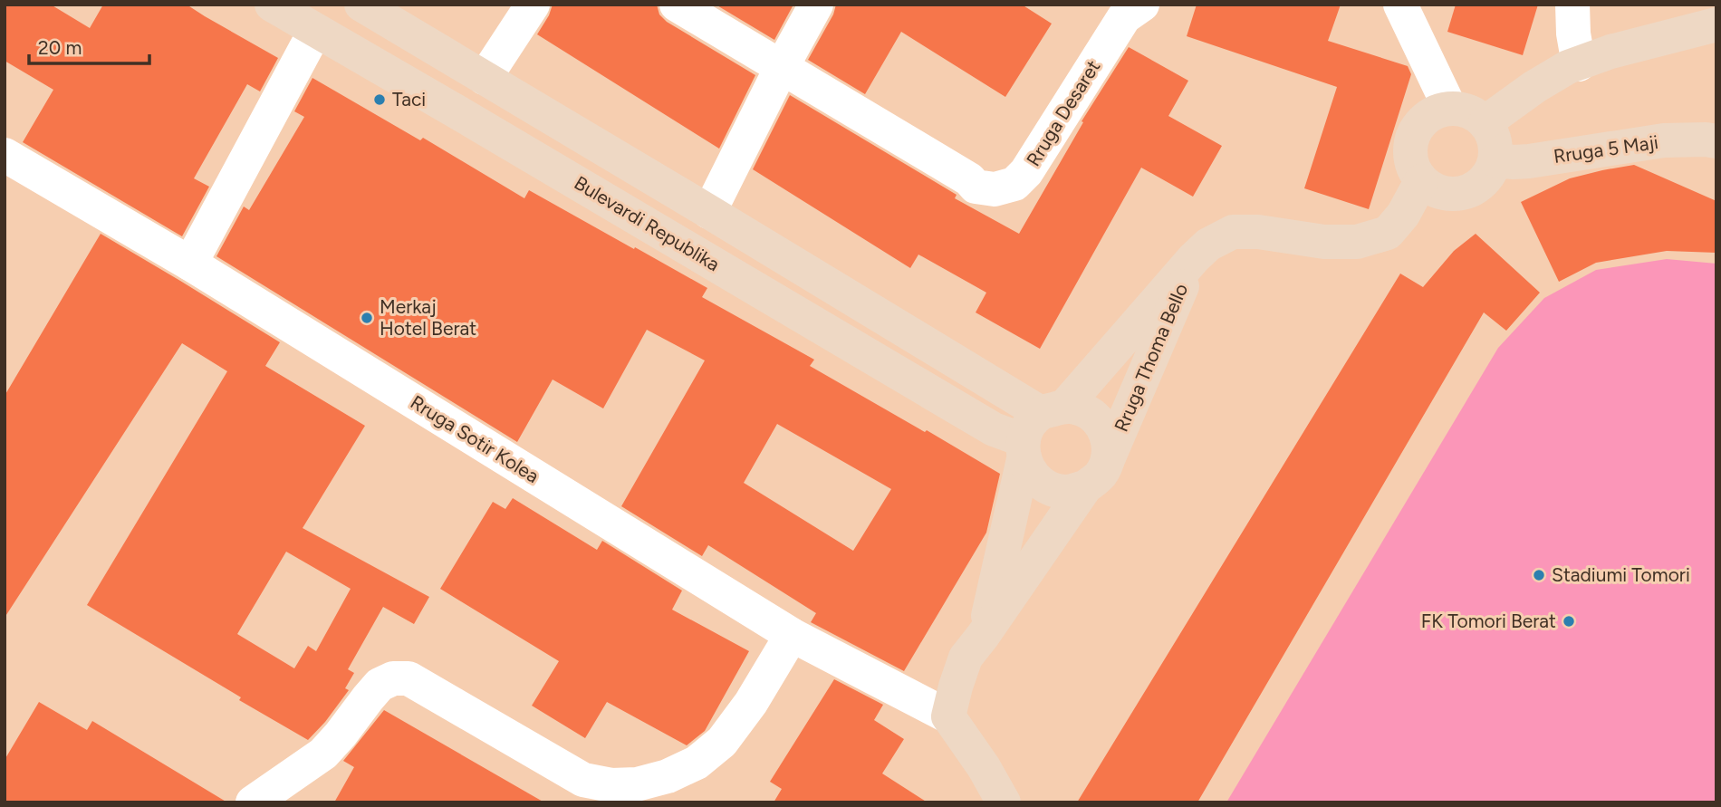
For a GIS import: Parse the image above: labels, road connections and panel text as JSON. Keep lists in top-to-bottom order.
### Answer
{
  "streets": {
    "street": [
      "Rruga Desaret",
      "Rruga 5 Maji",
      "Bulevardi Republika",
      "Rruga Thoma Bello",
      "Rruga Sotir Kolea"
    ]
  },
  "crossings": [
    ["Rruga 5 Maji", "Rruga Thoma Bello"],
    ["Bulevardi Republika", "Rruga Thoma Bello"],
    ["Rruga Thoma Bello", "Rruga Sotir Kolea"]
  ],
  "places": [
    "Taci",
    "Merkaj Hotel Berat",
    "Stadiumi Tomori",
    "FK Tomori Berat"
  ],
  "scale_bar": "20 m"
}
